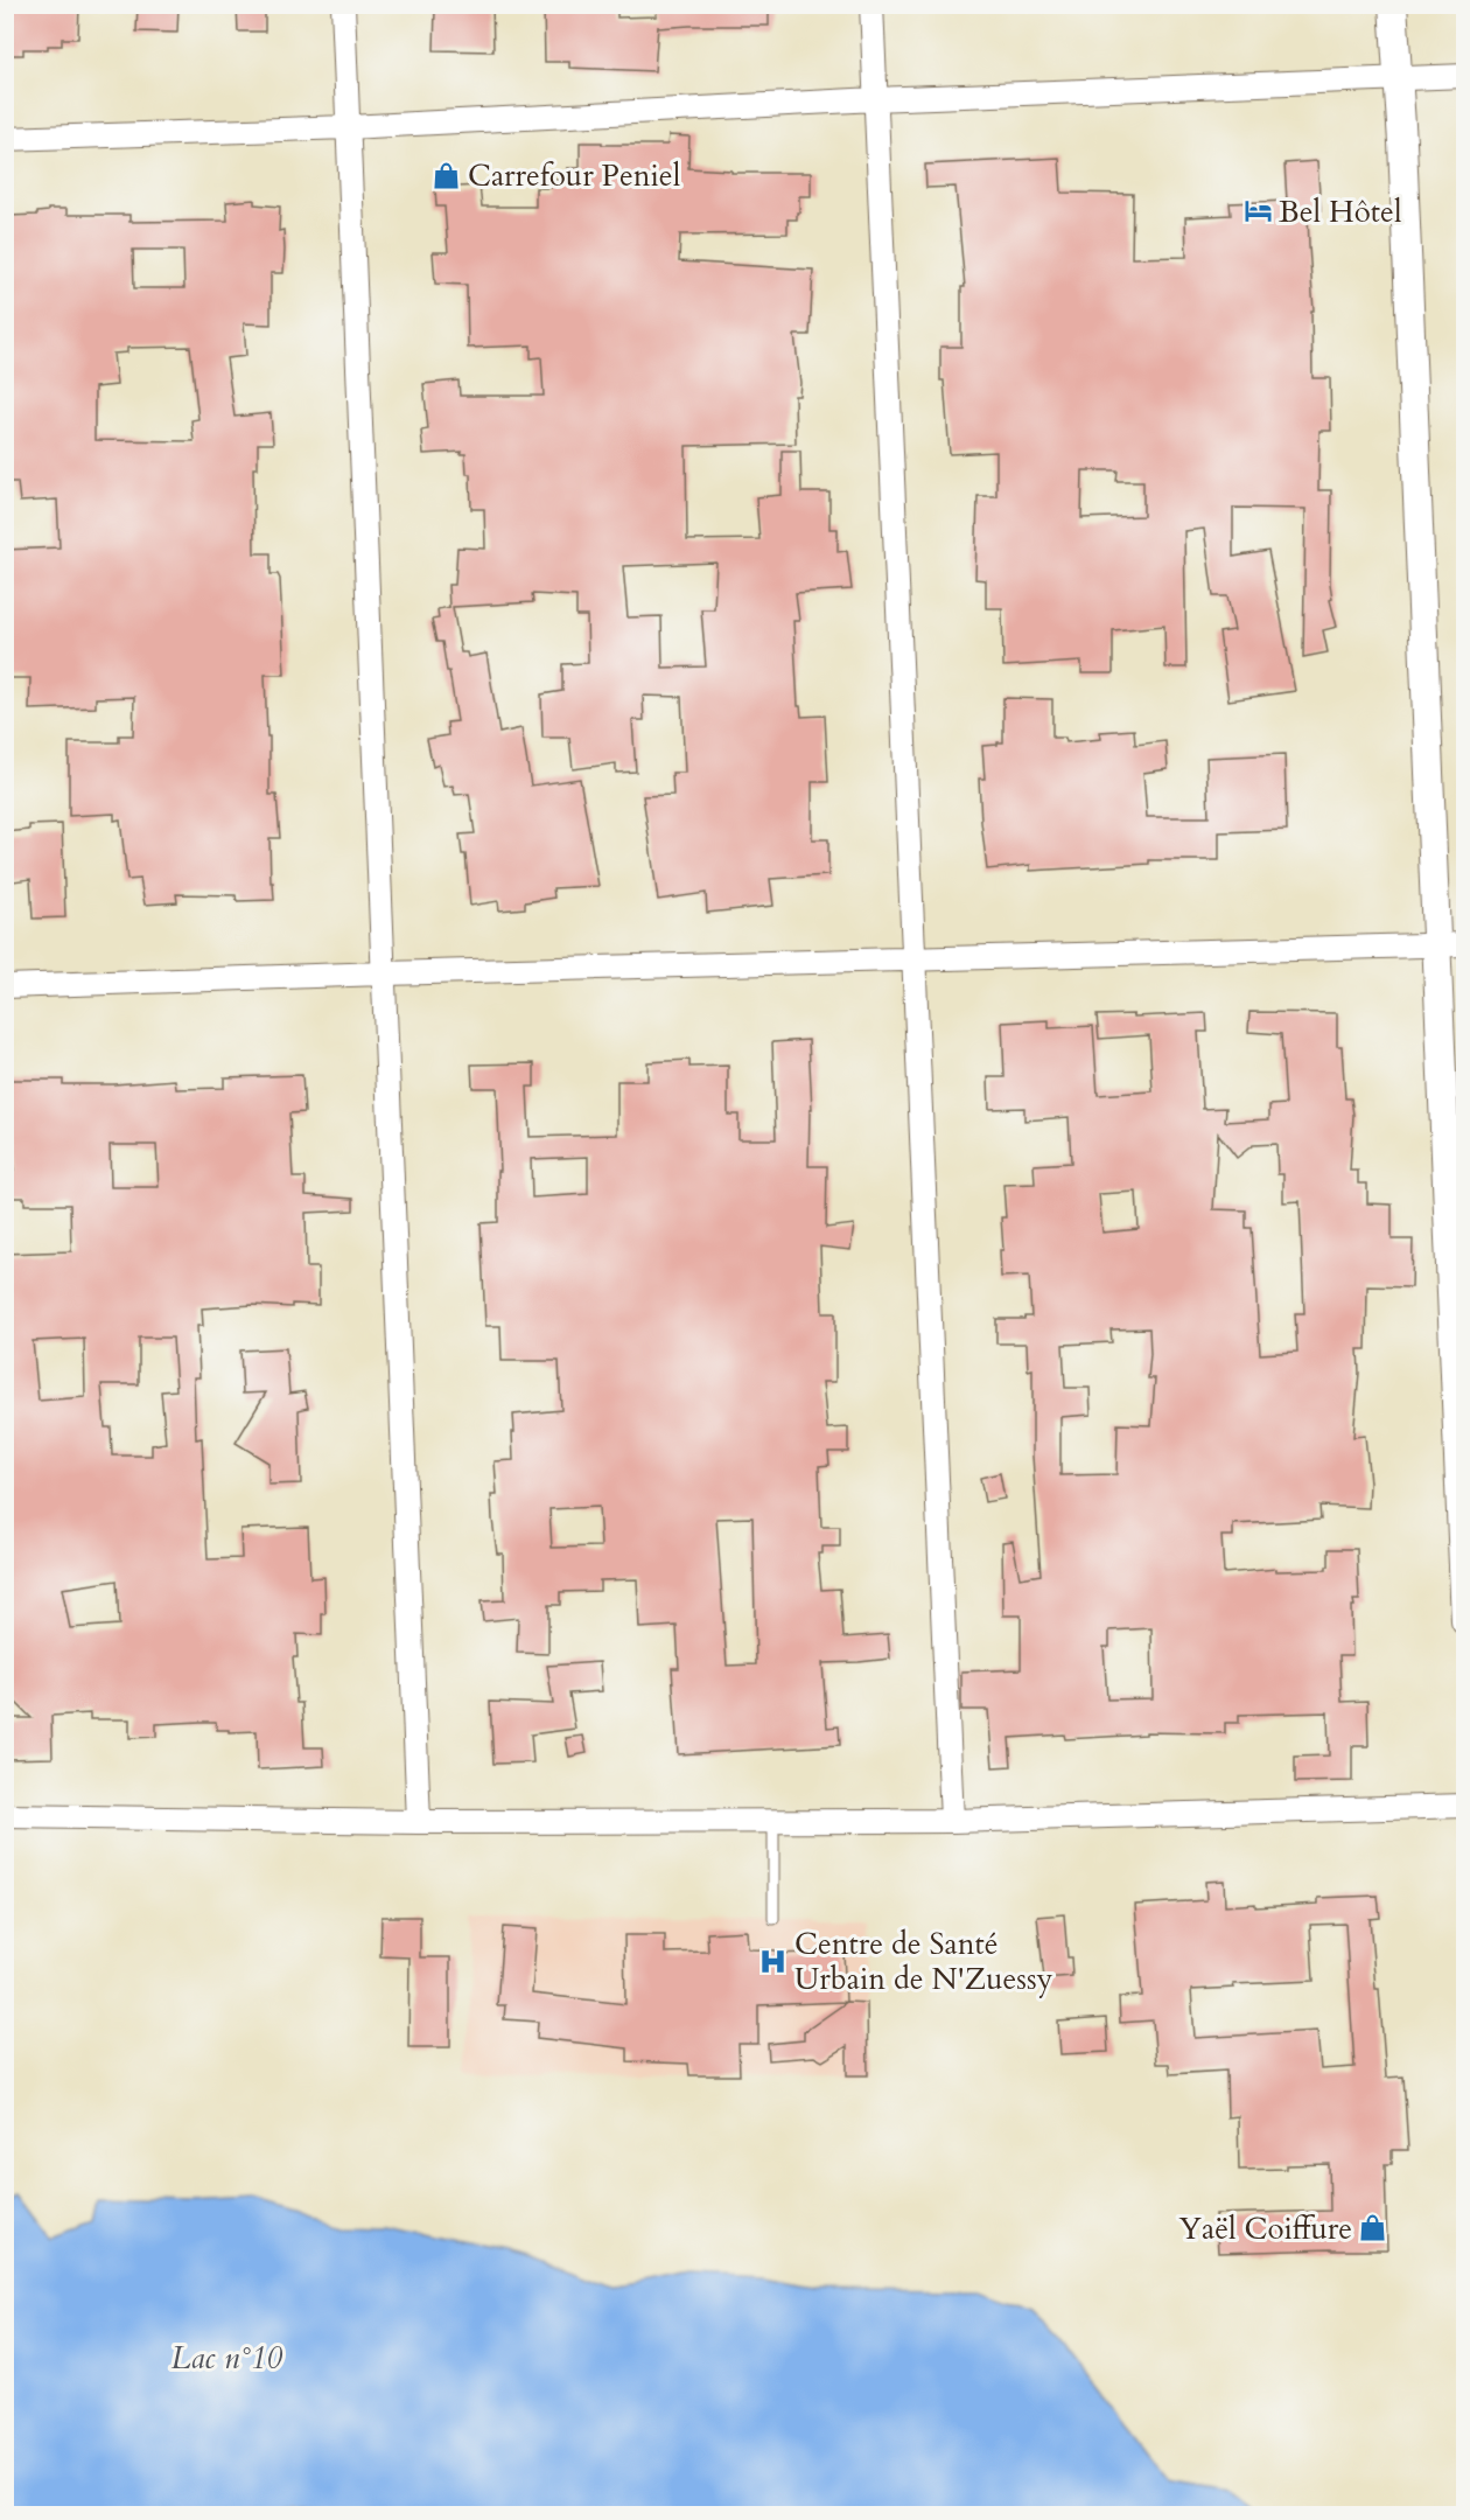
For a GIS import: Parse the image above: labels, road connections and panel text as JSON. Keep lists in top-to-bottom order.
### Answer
{
  "water": ["Lac n°10"],
  "places": {
    "shop": ["Carrefour Peniel", "Yaël Coiffure"],
    "hotel": ["Bel Hôtel"],
    "hospital": ["Centre de Santé Urbain de N'Zuessy"]
  }
}
